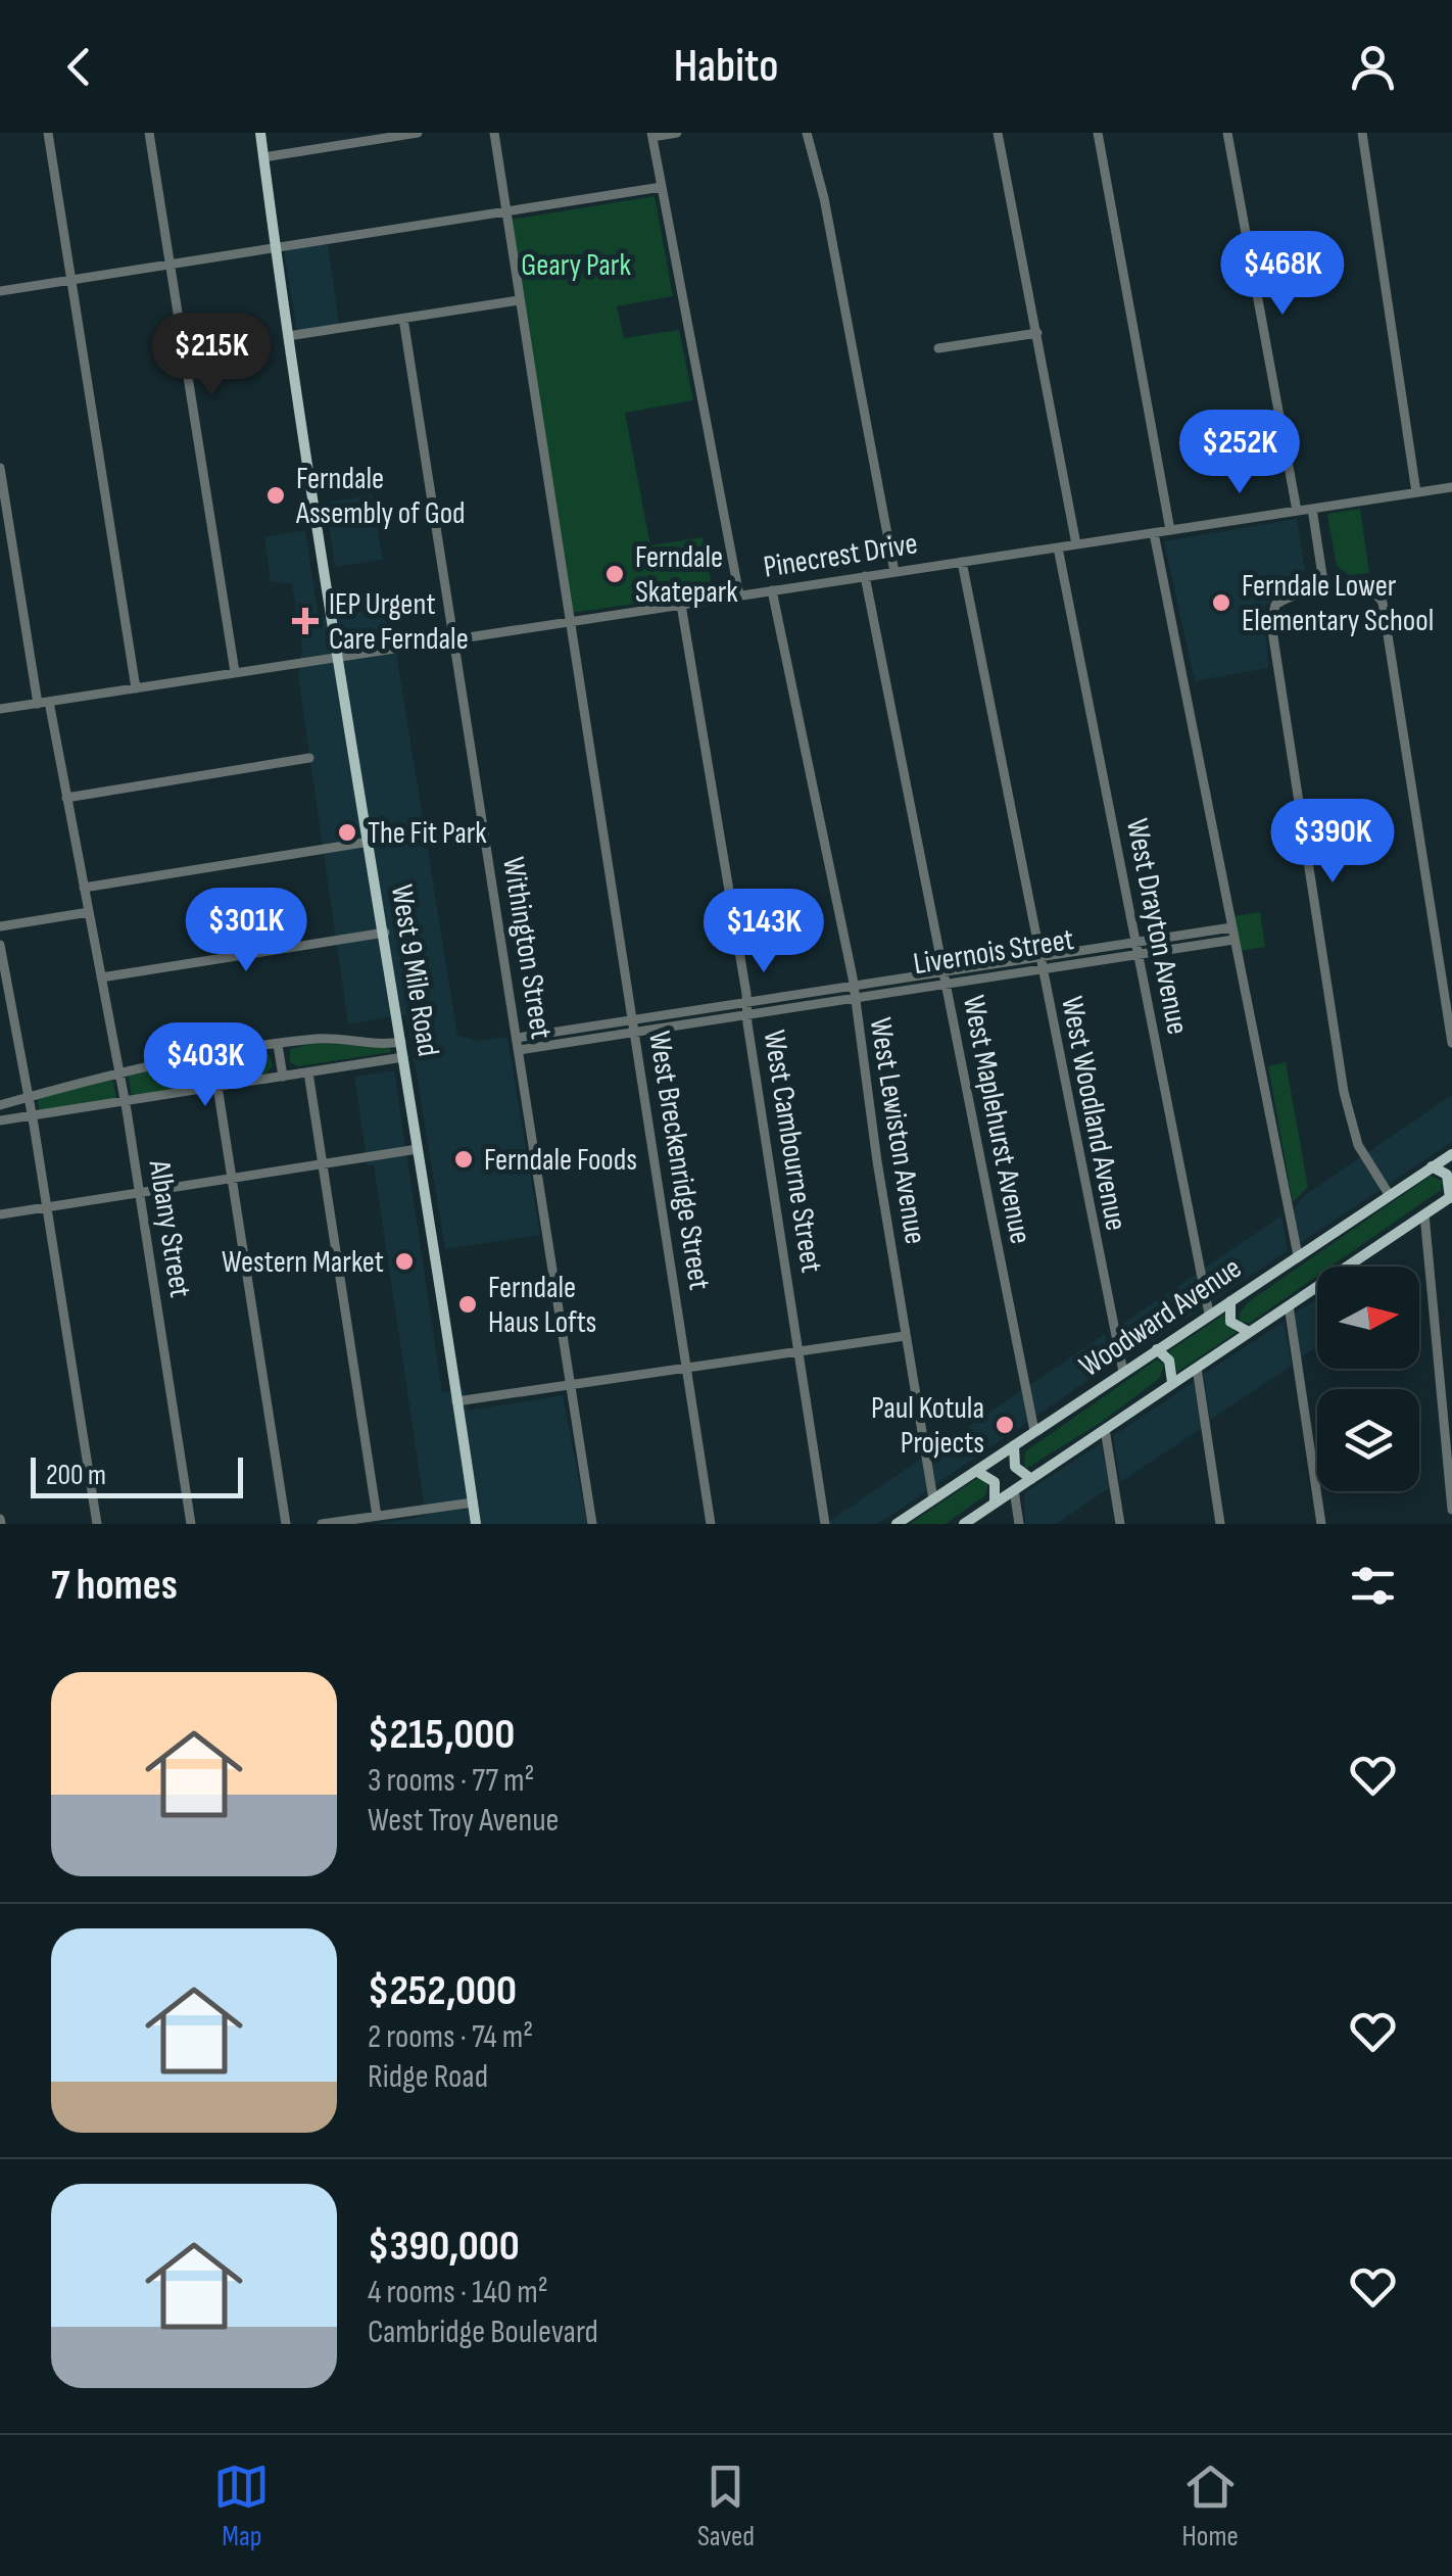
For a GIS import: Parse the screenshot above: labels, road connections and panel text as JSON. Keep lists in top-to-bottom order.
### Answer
{
  "streets": {
    "main road": ["West 9 Mile Road", "Woodward Avenue"],
    "street": [
      "Pinecrest Drive",
      "West Drayton Avenue",
      "Withington Street",
      "Livernois Street",
      "West Woodland Avenue",
      "West Maplehurst Avenue",
      "West Lewiston Avenue",
      "West Cambourne Street",
      "West Breckenridge Street",
      "Albany Street"
    ]
  },
  "crossings": [
    ["Pinecrest Drive", "West Drayton Avenue"],
    ["Pinecrest Drive", "Withington Street"],
    ["Pinecrest Drive", "West 9 Mile Road"],
    ["Pinecrest Drive", "West Woodland Avenue"],
    ["Pinecrest Drive", "West Maplehurst Avenue"],
    ["Pinecrest Drive", "West Lewiston Avenue"],
    ["Pinecrest Drive", "West Cambourne Street"],
    ["Pinecrest Drive", "West Breckenridge Street"],
    ["Pinecrest Drive", "Albany Street"],
    ["West Drayton Avenue", "Livernois Street"],
    ["West Drayton Avenue", "Woodward Avenue"],
    ["Withington Street", "Livernois Street"],
    ["Livernois Street", "West Woodland Avenue"],
    ["Livernois Street", "West Maplehurst Avenue"],
    ["Livernois Street", "West Lewiston Avenue"],
    ["Livernois Street", "West Cambourne Street"],
    ["Livernois Street", "West Breckenridge Street"],
    ["West Woodland Avenue", "Woodward Avenue"],
    ["West Maplehurst Avenue", "Woodward Avenue"],
    ["West Lewiston Avenue", "Woodward Avenue"]
  ],
  "parks": ["Geary Park"],
  "places": {
    "other": [
      "Ferndale Assembly of God",
      "Ferndale Skatepark",
      "Ferndale Lower Elementary School",
      "The Fit Park",
      "Ferndale Foods",
      "Western Market",
      "Ferndale Haus Lofts",
      "Paul Kotula Projects"
    ],
    "health": ["IEP Urgent Care Ferndale"]
  },
  "scale_bar": "200 m",
  "north": "right",
  "page": {
    "header": "Habito",
    "price": [
      "$468K",
      "$215K",
      "$252K",
      "$390K",
      "$301K",
      "$143K",
      "$403K"
    ],
    "scale": "200 m",
    "heading": "7 homes",
    "list": [
      {
        "name": "$215,000",
        "note": "3 rooms · 77 m² · West Troy Avenue"
      },
      {
        "name": "$252,000",
        "note": "2 rooms · 74 m² · Ridge Road"
      },
      {
        "name": "$390,000",
        "note": "4 rooms · 140 m² · Cambridge Boulevard"
      }
    ],
    "tabs": ["Map", "Saved", "Home"]
  }
}
